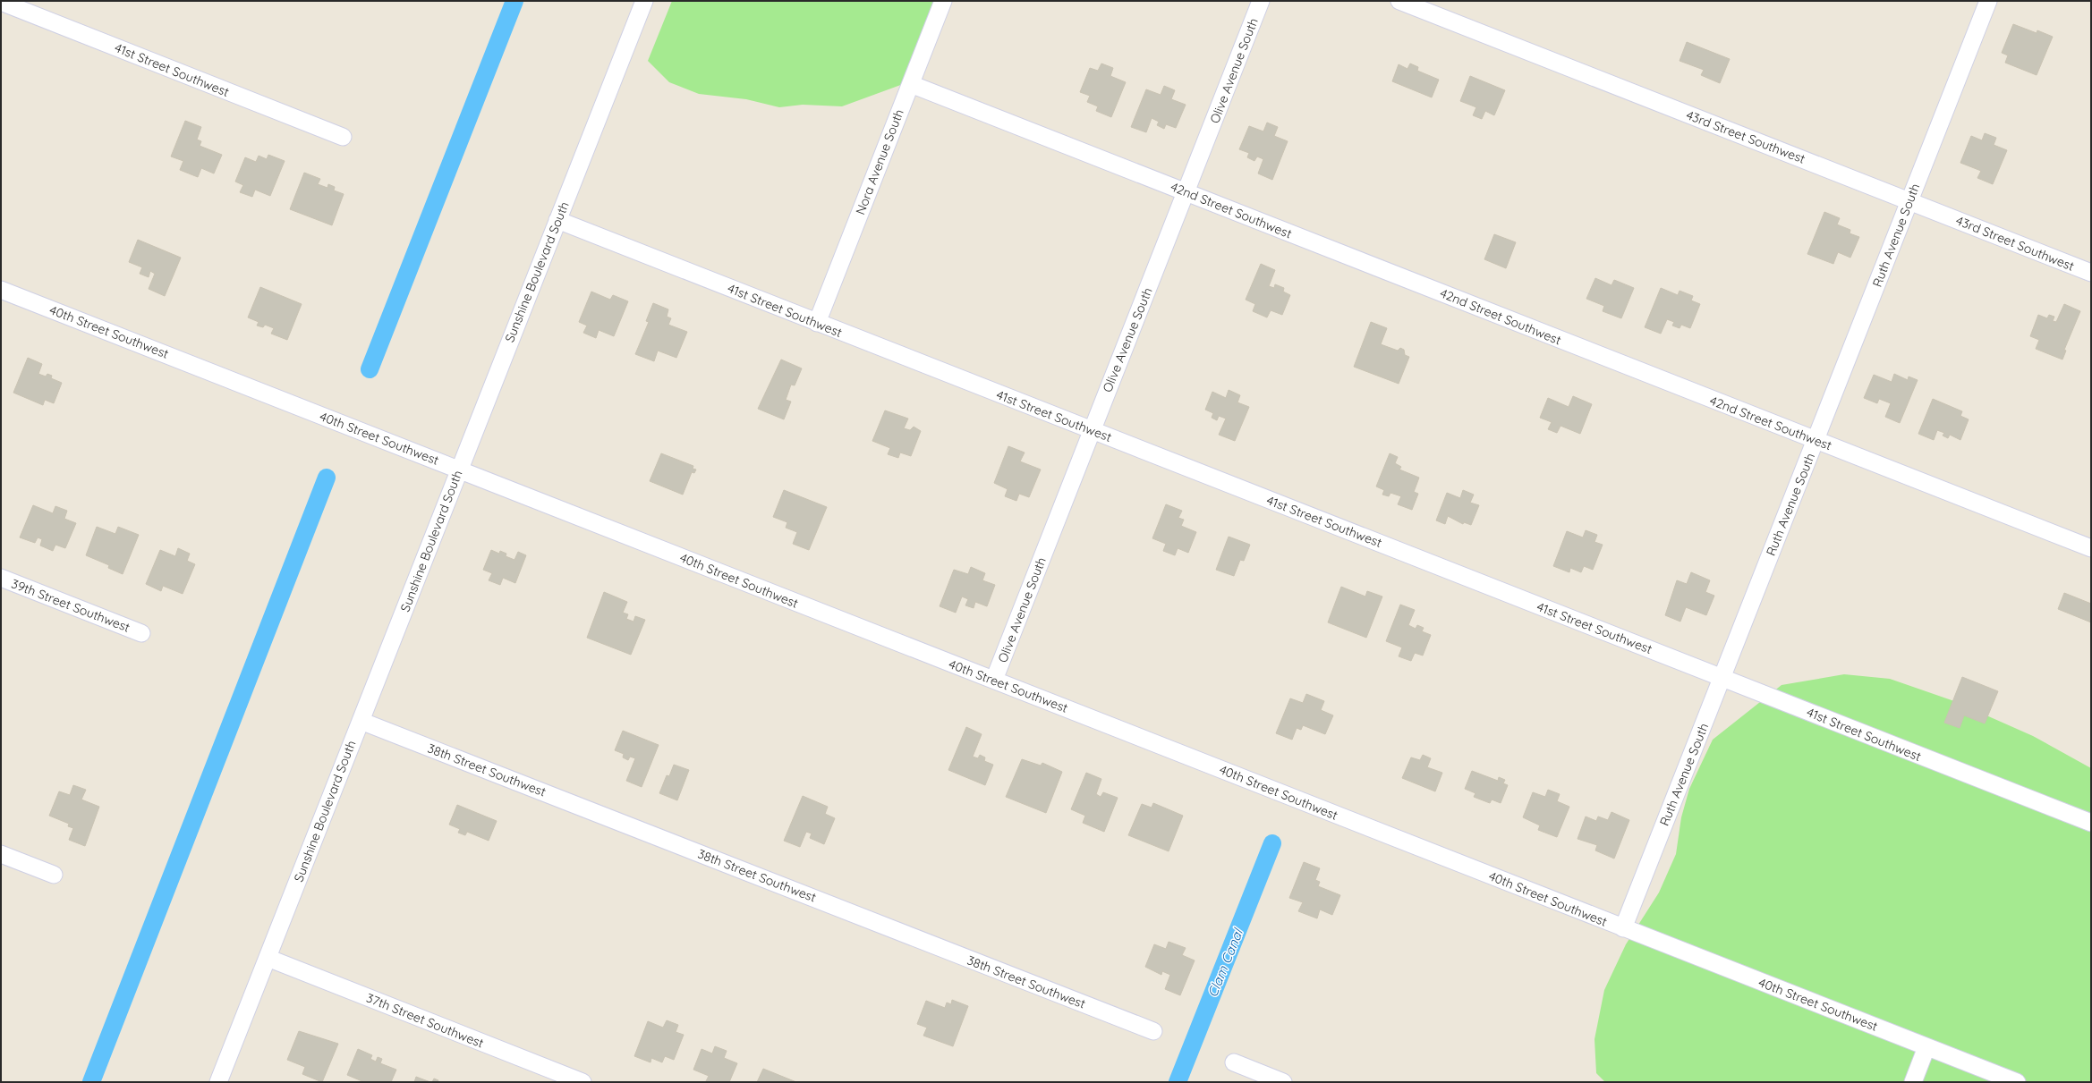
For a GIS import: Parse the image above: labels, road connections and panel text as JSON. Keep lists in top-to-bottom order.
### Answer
{
  "streets": {
    "street": [
      "41st Street Southwest",
      "Olive Avenue South",
      "43rd Street Southwest",
      "Nora Avenue South",
      "42nd Street Southwest",
      "Ruth Avenue South",
      "Sunshine Boulevard South",
      "40th Street Southwest",
      "39th Street Southwest",
      "38th Street Southwest",
      "37th Street Southwest"
    ]
  },
  "crossings": [
    ["41st Street Southwest", "Olive Avenue South"],
    ["41st Street Southwest", "Nora Avenue South"],
    ["41st Street Southwest", "Ruth Avenue South"],
    ["41st Street Southwest", "Sunshine Boulevard South"],
    ["Olive Avenue South", "42nd Street Southwest"],
    ["Olive Avenue South", "40th Street Southwest"],
    ["43rd Street Southwest", "Ruth Avenue South"],
    ["Nora Avenue South", "42nd Street Southwest"],
    ["42nd Street Southwest", "Ruth Avenue South"],
    ["Ruth Avenue South", "40th Street Southwest"],
    ["Sunshine Boulevard South", "40th Street Southwest"],
    ["Sunshine Boulevard South", "38th Street Southwest"],
    ["Sunshine Boulevard South", "37th Street Southwest"]
  ],
  "water": ["Clam Canal"]
}
